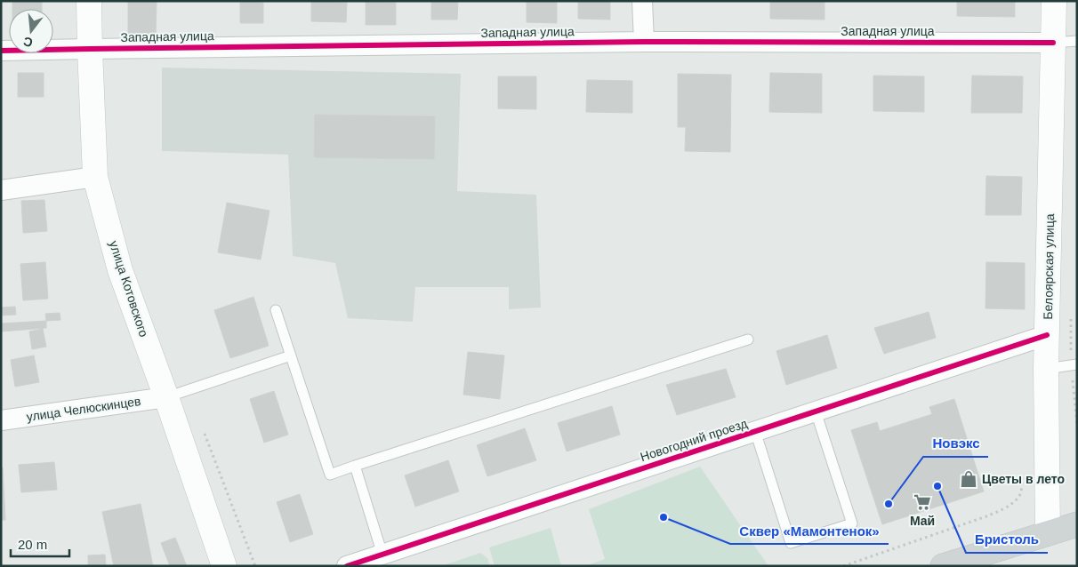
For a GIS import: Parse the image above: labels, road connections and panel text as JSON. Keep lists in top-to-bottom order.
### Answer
{
  "streets": {
    "street": [
      "Западная улица",
      "Белоярская улица",
      "улица Котовского",
      "улица Челюскинцев",
      "Новогодний проезд"
    ]
  },
  "crossings": [
    ["Западная улица", "Белоярская улица"],
    ["Западная улица", "улица Котовского"],
    ["Белоярская улица", "Новогодний проезд"],
    ["улица Котовского", "улица Челюскинцев"]
  ],
  "places": {
    "shop": ["Цветы в лето"],
    "other": ["Бристоль", "Новэкс", "Сквер «Мамонтенок»"],
    "supermarket": ["Май"]
  },
  "scale_bar": "20 m",
  "north": "bottom"
}
